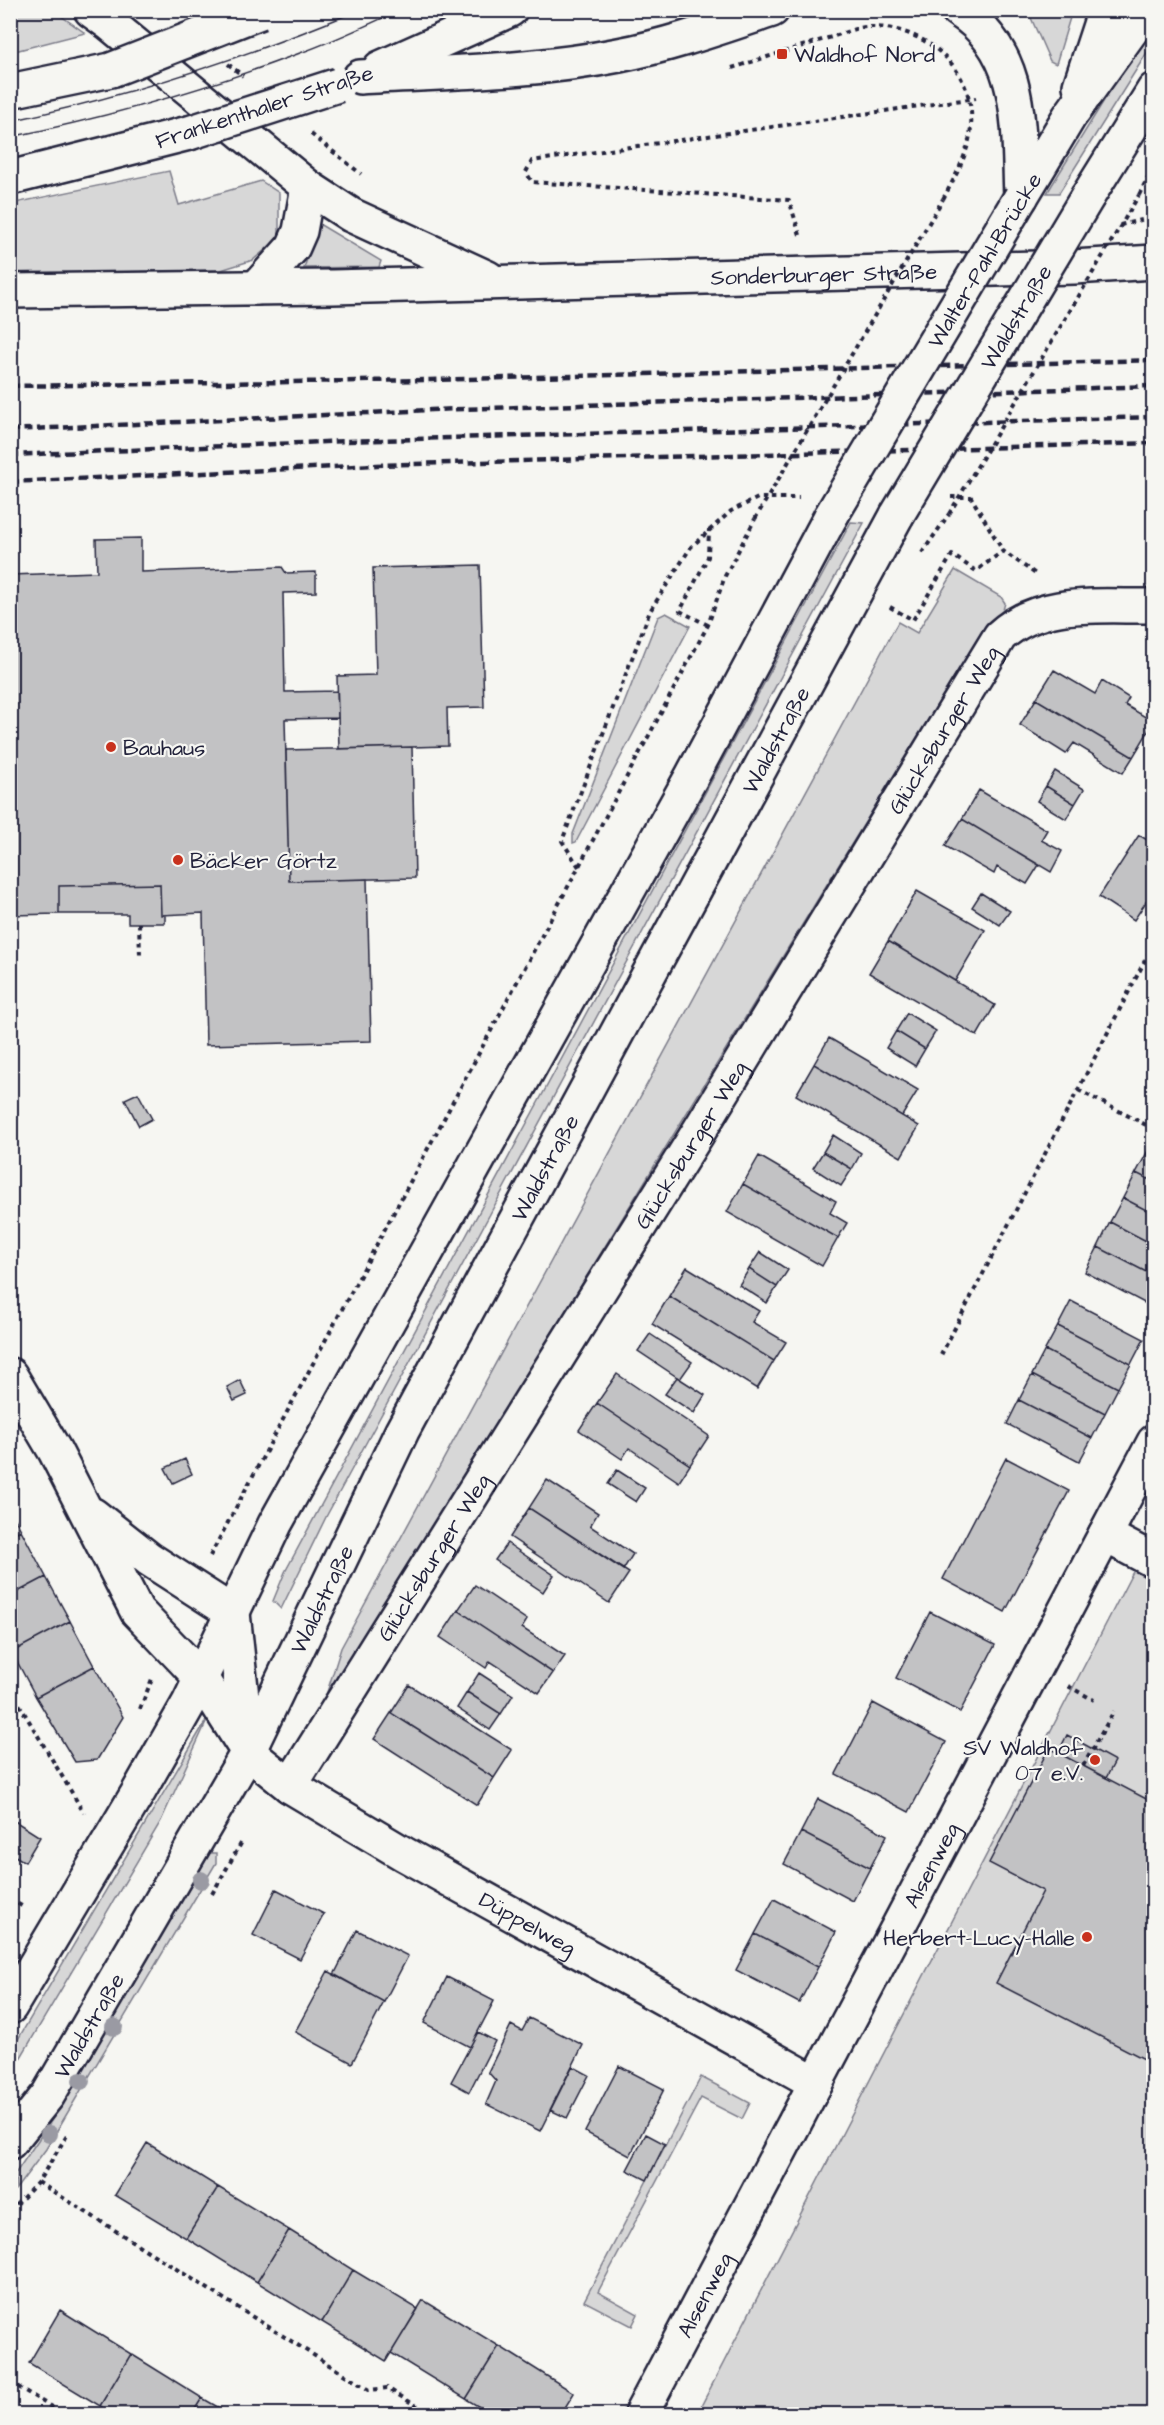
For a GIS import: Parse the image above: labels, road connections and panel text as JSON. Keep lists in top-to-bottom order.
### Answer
{
  "streets": {
    "main road": [
      "Frankenthaler Straße",
      "Walter-Pahl-Brücke",
      "Sonderburger Straße",
      "Waldstraße",
      "Glücksburger Weg",
      "Alsenweg",
      "Düppelweg"
    ]
  },
  "crossings": [
    ["Waldstraße", "Düppelweg"],
    ["Glücksburger Weg", "Düppelweg"],
    ["Alsenweg", "Düppelweg"]
  ],
  "places": {
    "transit": ["Waldhof Nord"],
    "other": [
      "Bauhaus",
      "Bäcker Görtz",
      "SV Waldhof 07 e.V.",
      "Herbert-Lucy-Halle"
    ]
  }
}
